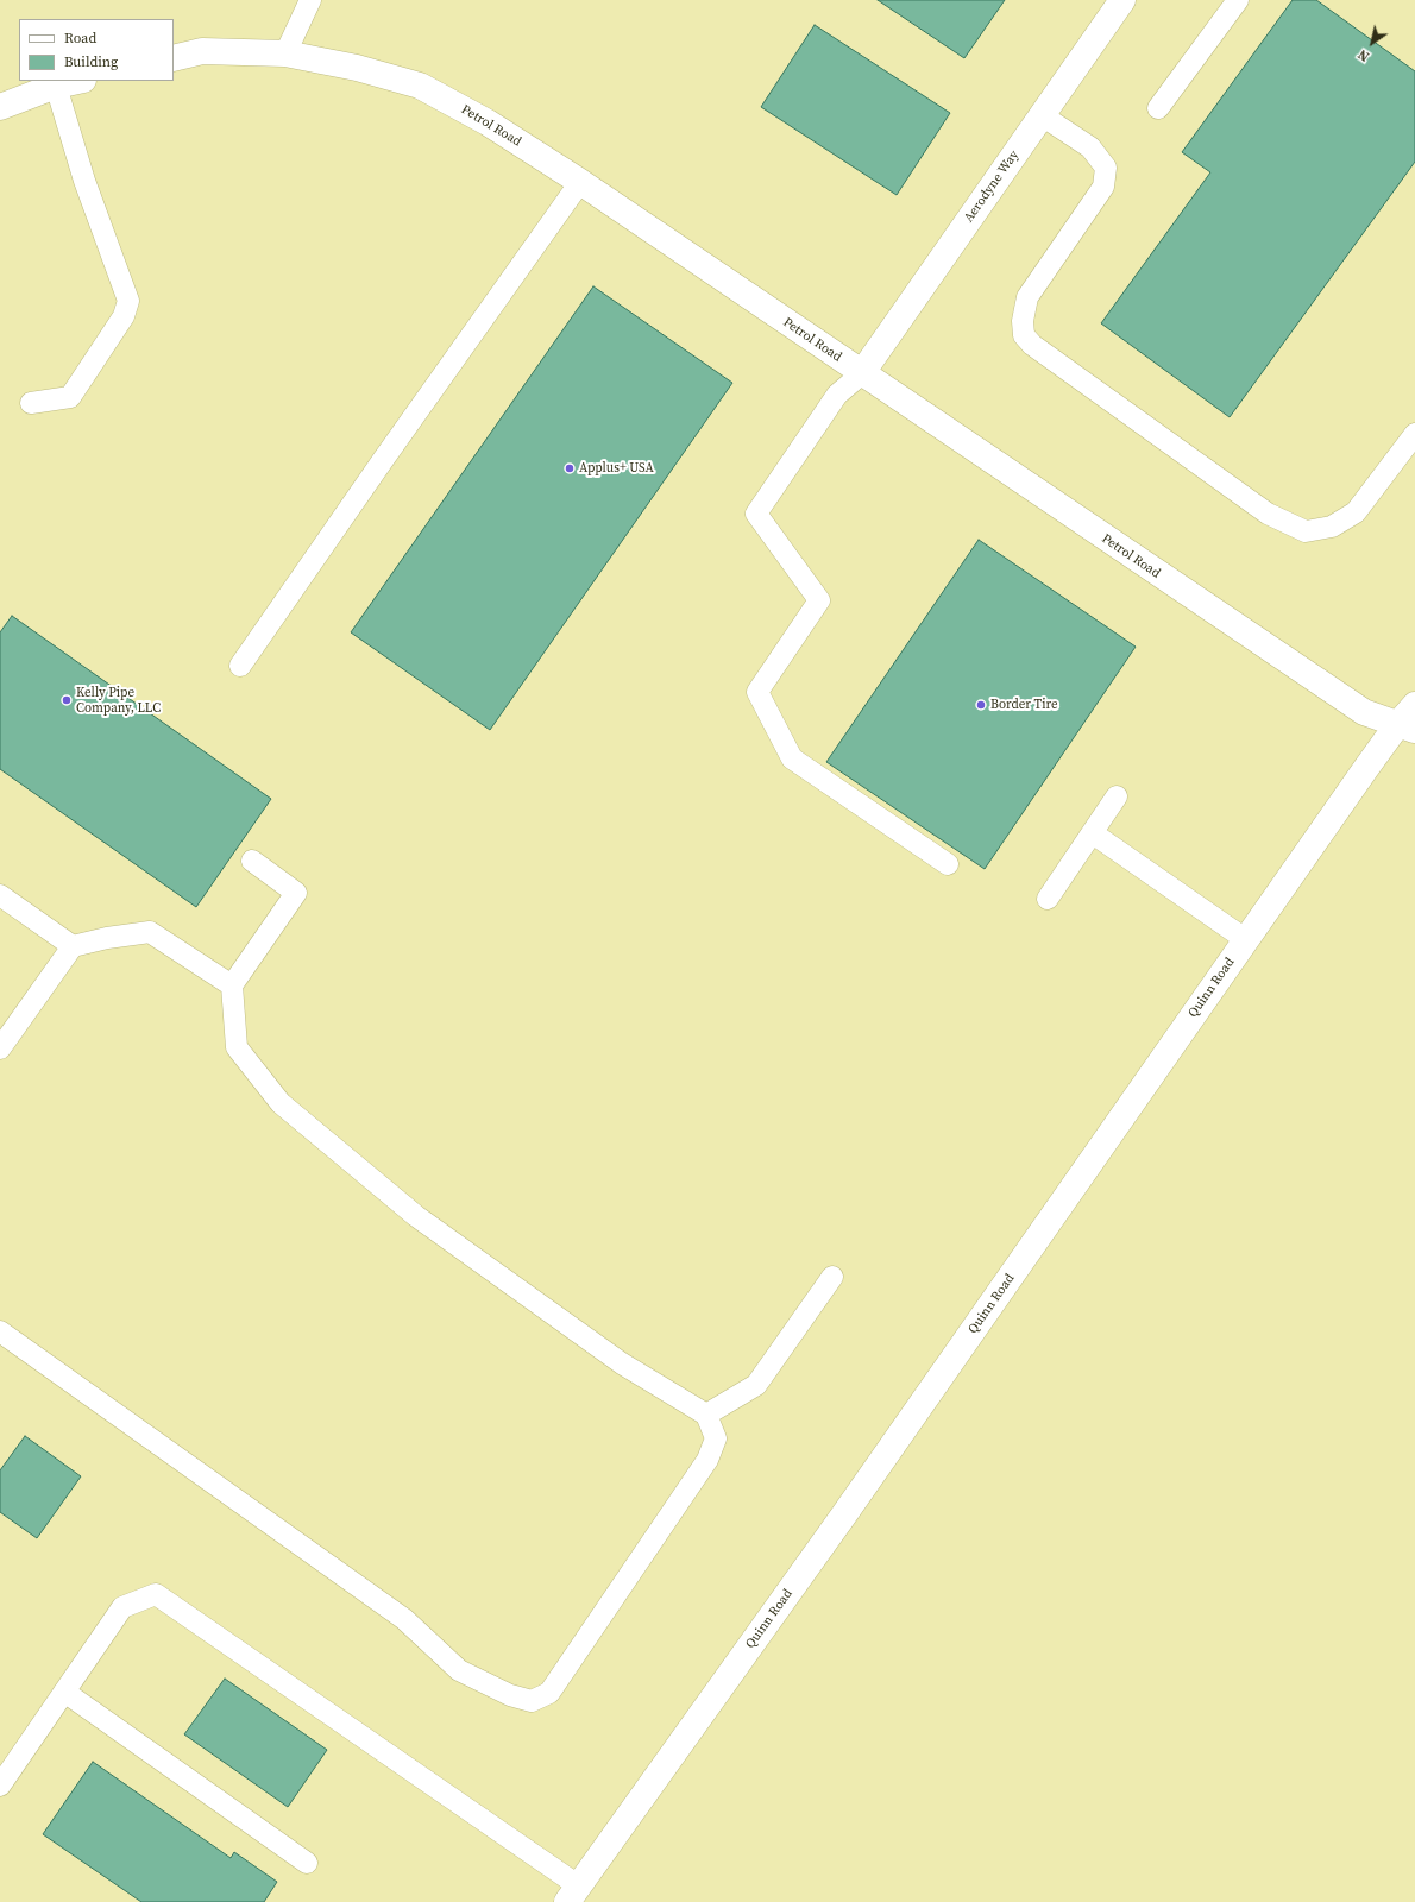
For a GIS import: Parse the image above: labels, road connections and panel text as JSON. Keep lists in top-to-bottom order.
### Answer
{
  "streets": {
    "street": ["Petrol Road", "Aerodyne Way", "Quinn Road"]
  },
  "crossings": [
    ["Petrol Road", "Aerodyne Way"],
    ["Petrol Road", "Quinn Road"]
  ],
  "places": ["Applus+ USA", "Kelly Pipe Company, LLC", "Border Tire"],
  "legend": ["Road", "Building"],
  "north": "bottom left"
}
